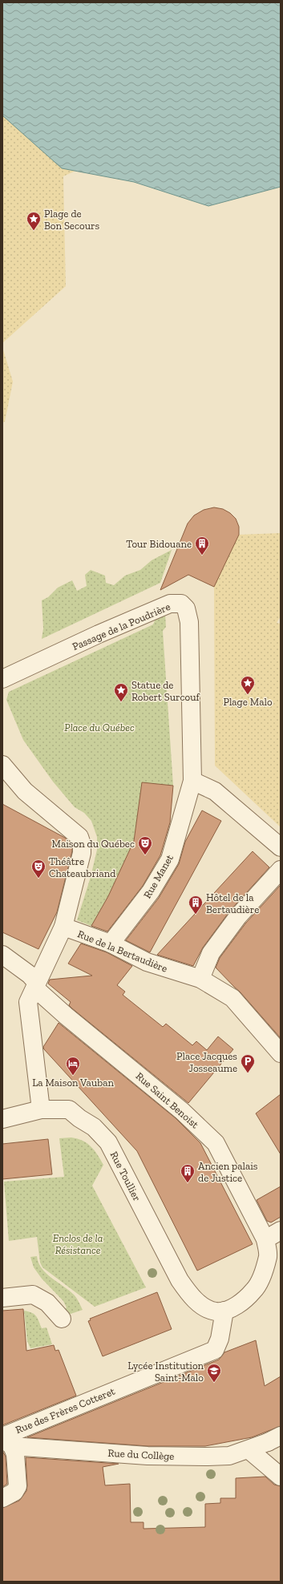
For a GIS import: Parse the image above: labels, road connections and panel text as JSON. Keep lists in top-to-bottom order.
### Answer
{
  "streets": {
    "street": [
      "Passage de la Poudrière",
      "Rue Manet",
      "Rue de la Bertaudière",
      "Rue Saint Benoist",
      "Rue Toullier",
      "Rue des Frères Cotteret",
      "Rue du Collège"
    ]
  },
  "crossings": [
    ["Passage de la Poudrière", "Rue Manet"],
    ["Rue Manet", "Rue de la Bertaudière"],
    ["Rue Saint Benoist", "Rue Toullier"],
    ["Rue Saint Benoist", "Rue des Frères Cotteret"],
    ["Rue Toullier", "Rue des Frères Cotteret"],
    ["Rue des Frères Cotteret", "Rue du Collège"]
  ],
  "parks": ["Place du Québec", "Enclos de la Résistance"],
  "places": {
    "place": ["Plage de Bon Secours", "Plage Malo", "Statue de Robert Surcouf"],
    "building": ["Tour Bidouane", "Hôtel de la Bertaudière", "Ancien palais de Justice"],
    "theatre": ["Maison du Québec", "Théâtre Chateaubriand"],
    "parking": ["Place Jacques Josseaume"],
    "hotel": ["La Maison Vauban"],
    "school or university": ["Lycée Institution Saint-Malo"]
  }
}
